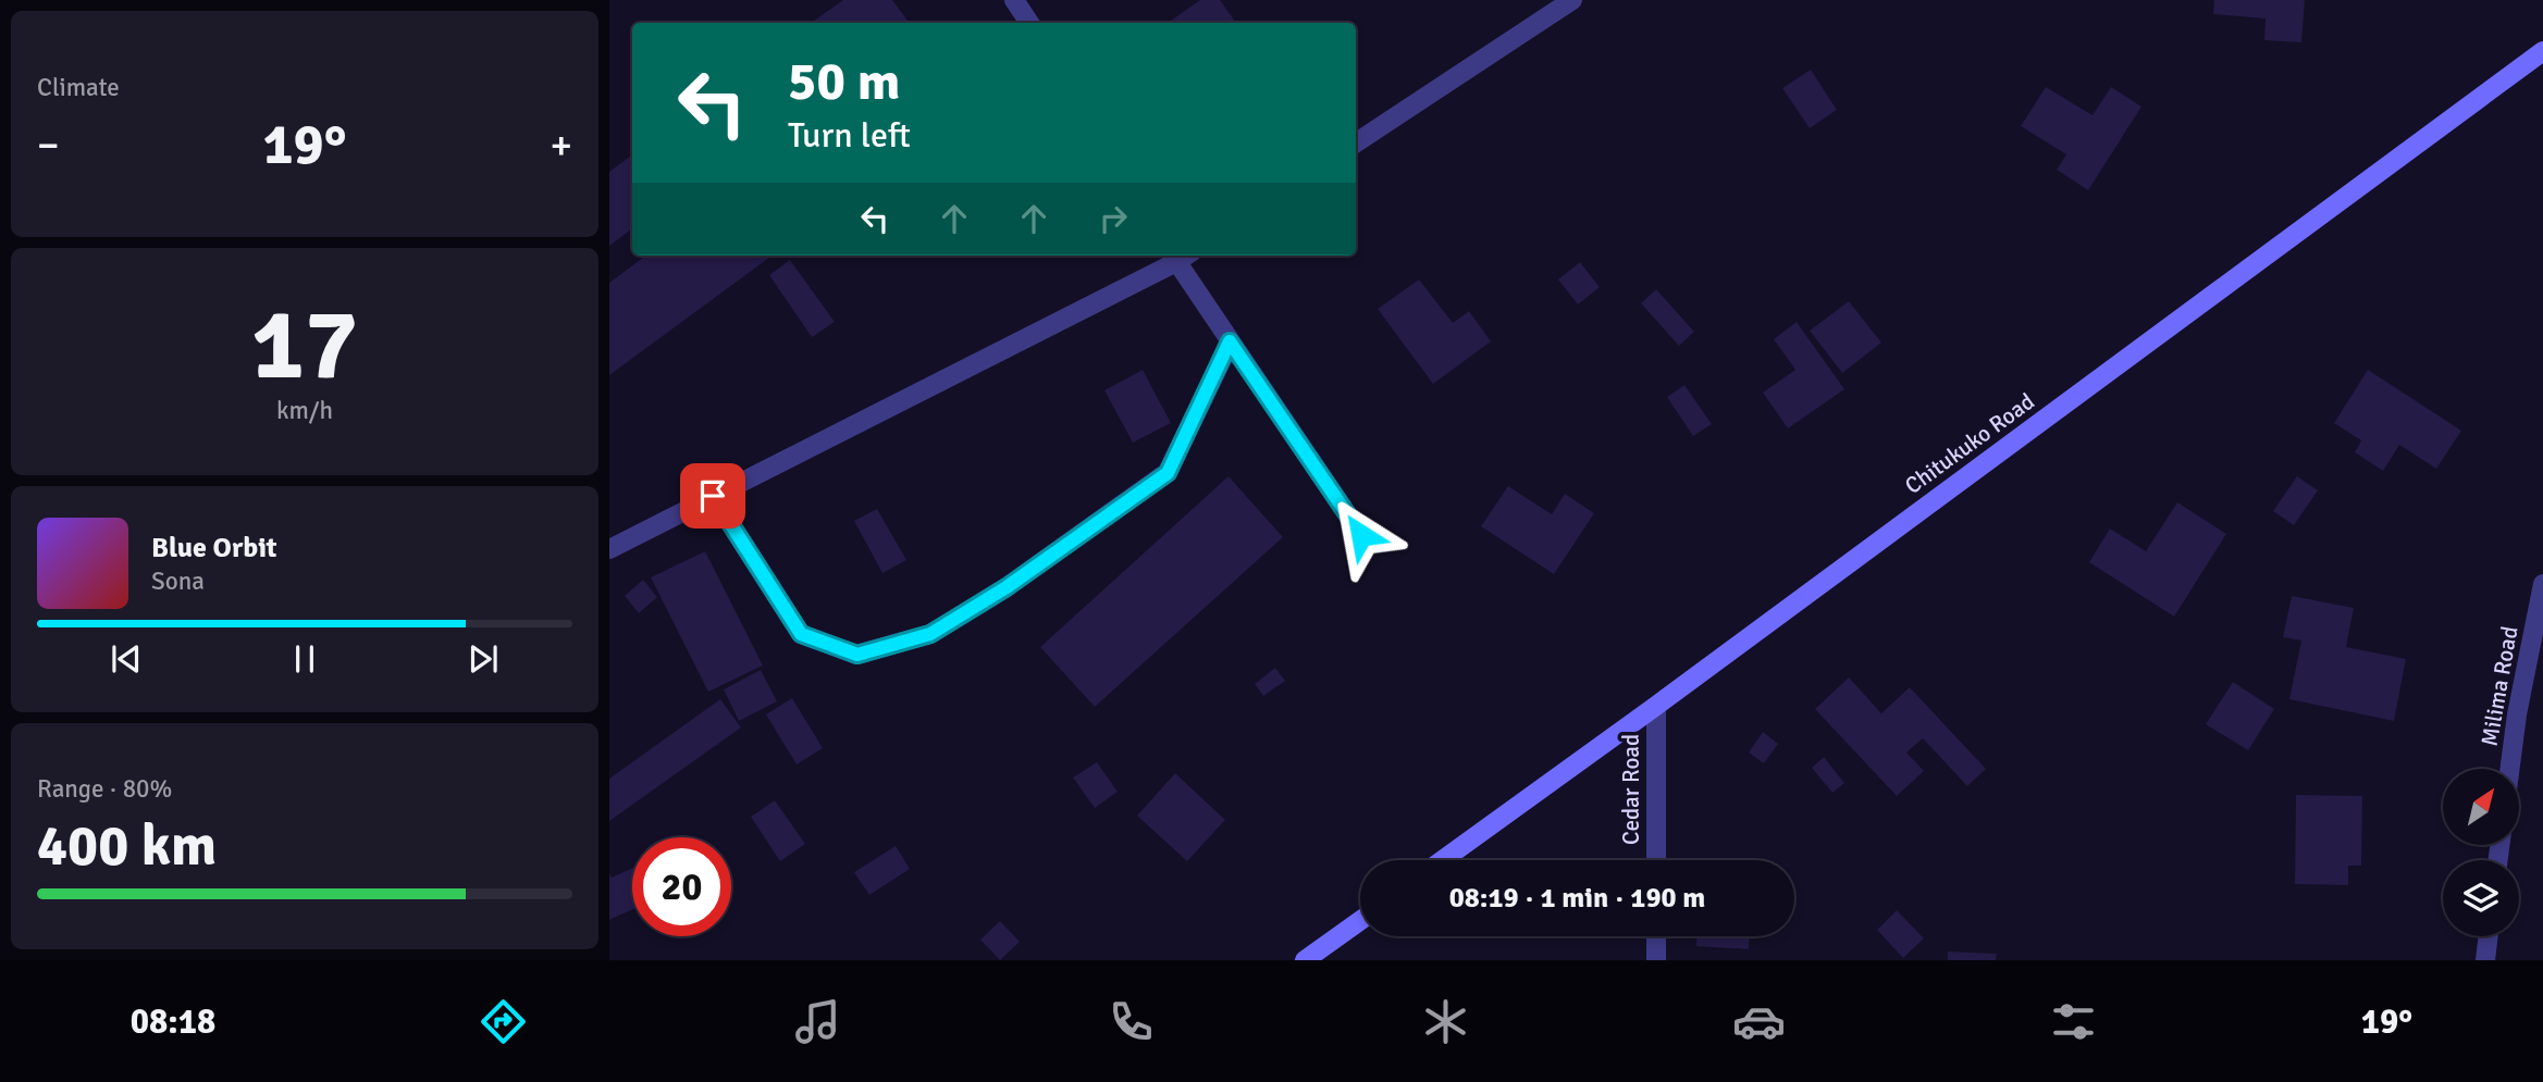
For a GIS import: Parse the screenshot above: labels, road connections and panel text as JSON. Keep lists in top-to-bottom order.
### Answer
{
  "streets": {
    "street": ["Chitukuko Road", "Milima Road", "Cedar Road"]
  },
  "crossings": [
    ["Chitukuko Road", "Cedar Road"]
  ],
  "north": "top right",
  "page": {
    "tile": [
      "Climate",
      ["17", "km/h"],
      ["Range · 80%", "400 km"]
    ],
    "turn": ["50 m", "Turn left"],
    "heat": ["−", "19°", "+"],
    "song": ["Blue Orbit", "Sona"],
    "limit": "20",
    "trip": "08:19 · 1 min · 190 m",
    "tabs": ["08:18", "19°"]
  }
}
